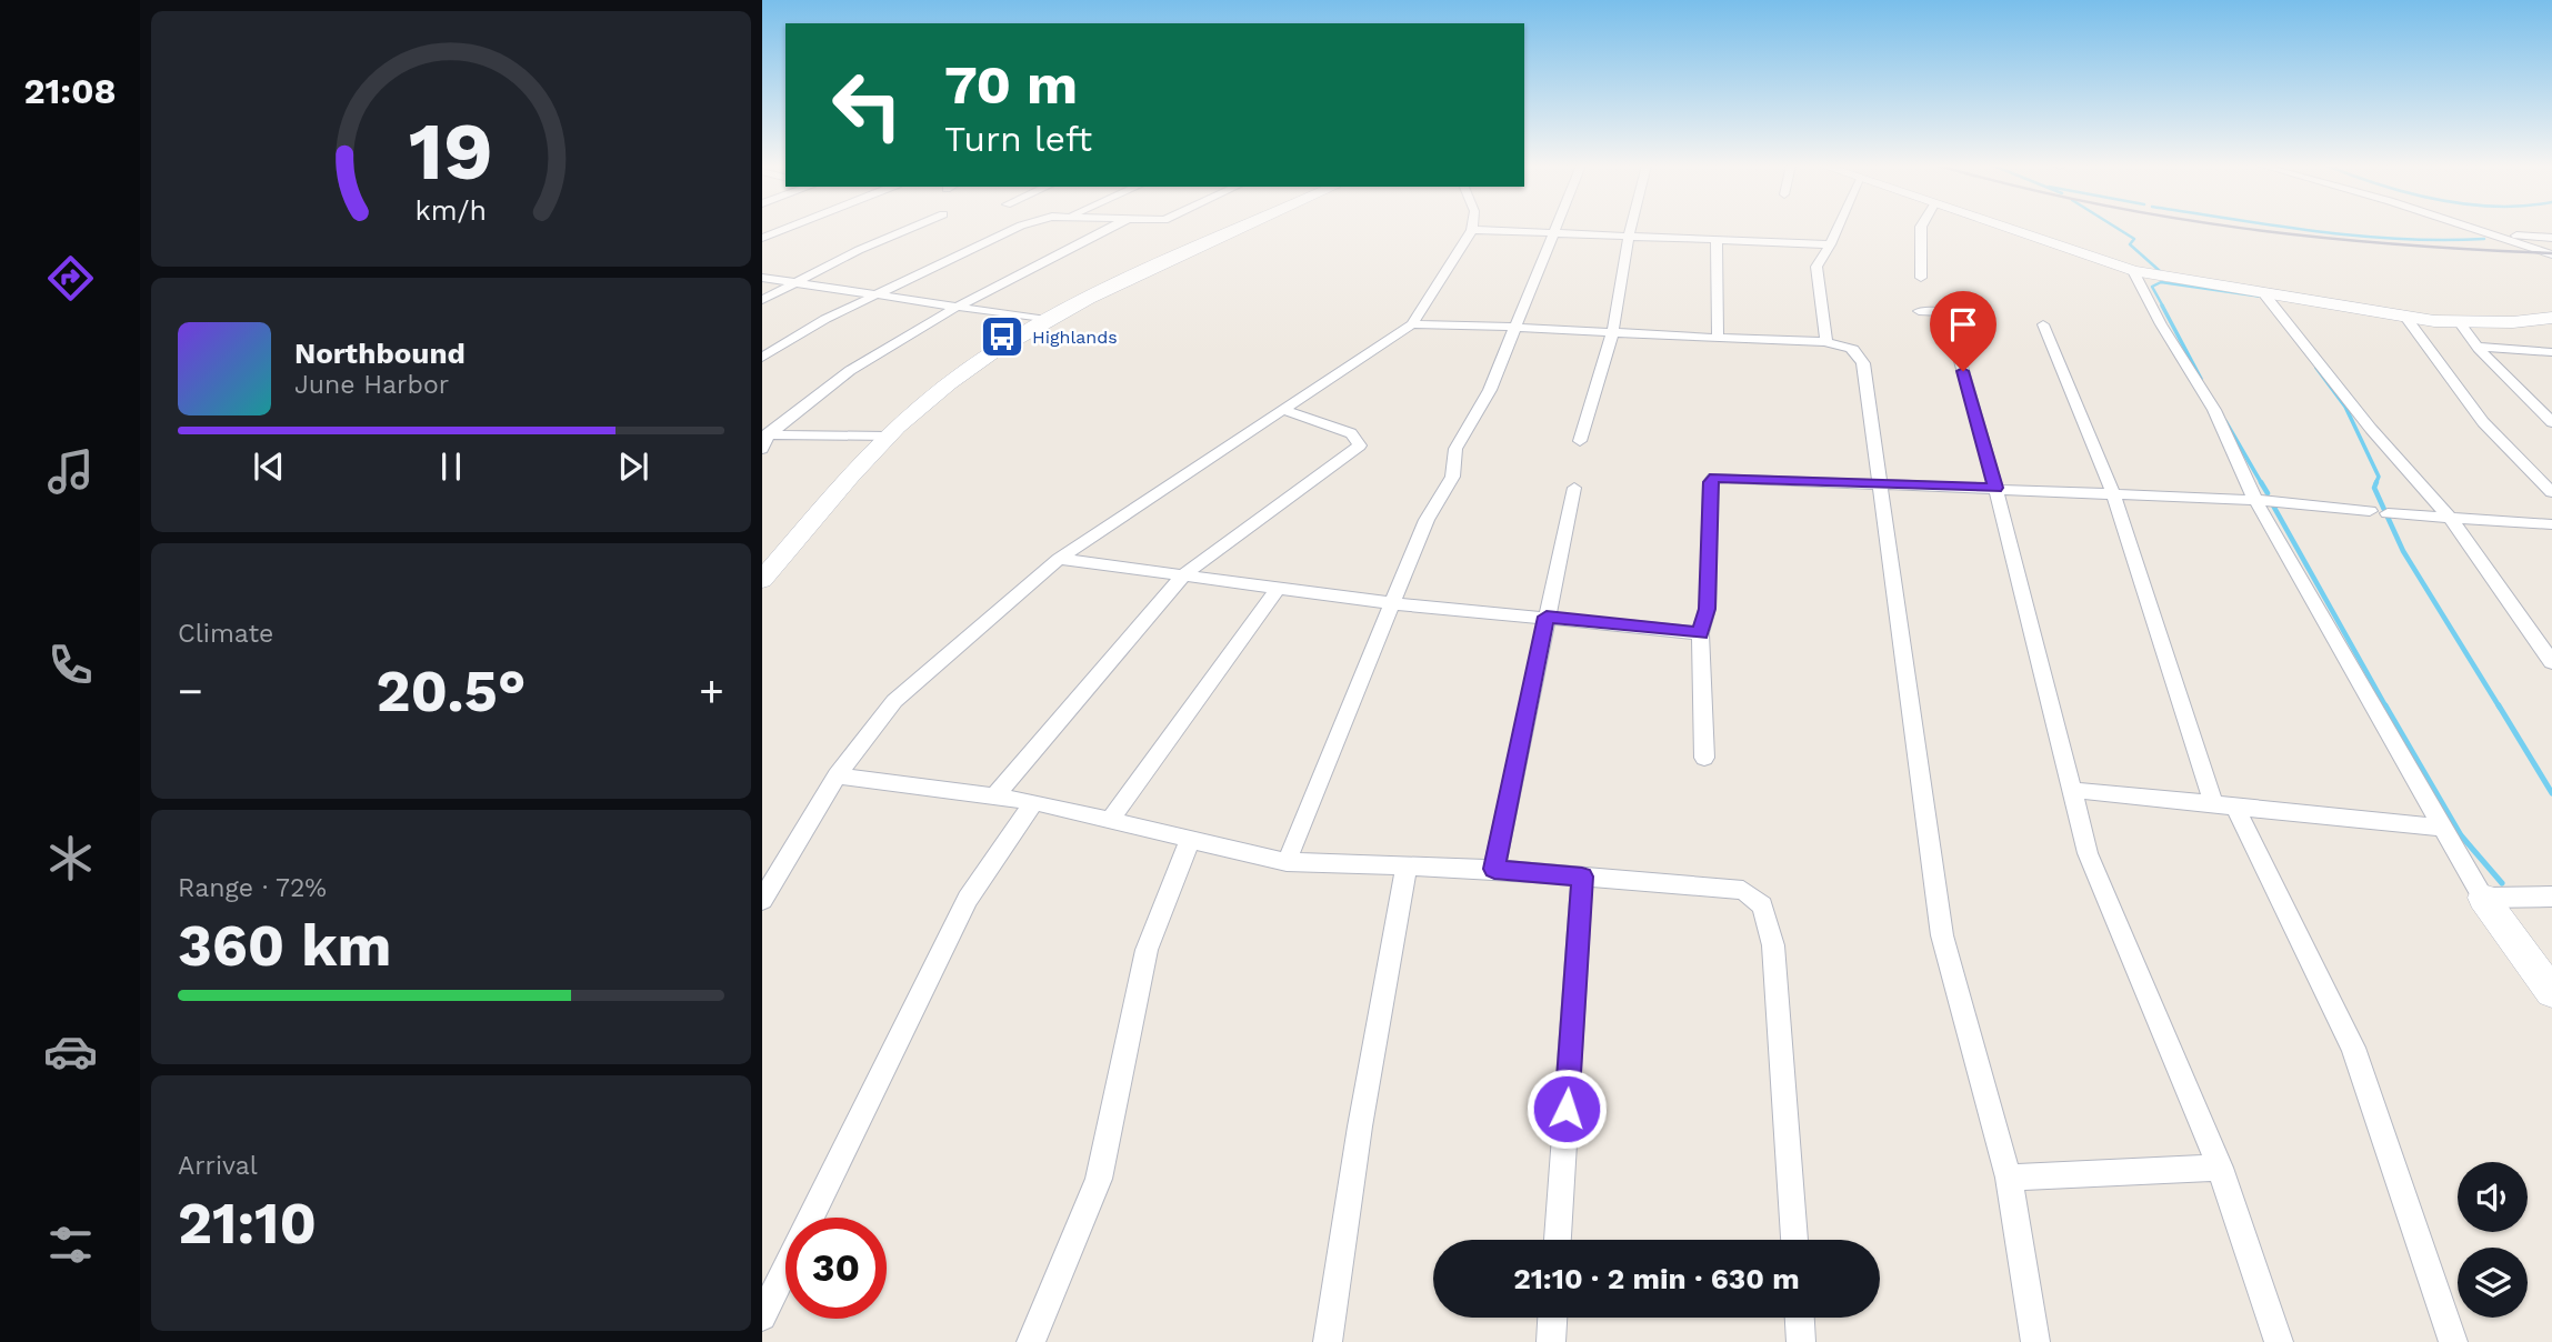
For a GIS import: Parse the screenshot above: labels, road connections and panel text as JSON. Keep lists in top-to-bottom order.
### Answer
{
  "places": {
    "bus stop": ["Highlands"]
  },
  "page": {
    "tabs": "21:08",
    "turn": ["70 m", "Turn left"],
    "song": ["Northbound", "June Harbor"],
    "tile": [
      "Climate",
      ["Range · 72%", "360 km"],
      ["Arrival", "21:10"]
    ],
    "heat": ["−", "20.5°", "+"],
    "limit": "30",
    "trip": "21:10 · 2 min · 630 m",
    "gauge": ["19", "km/h"]
  }
}
